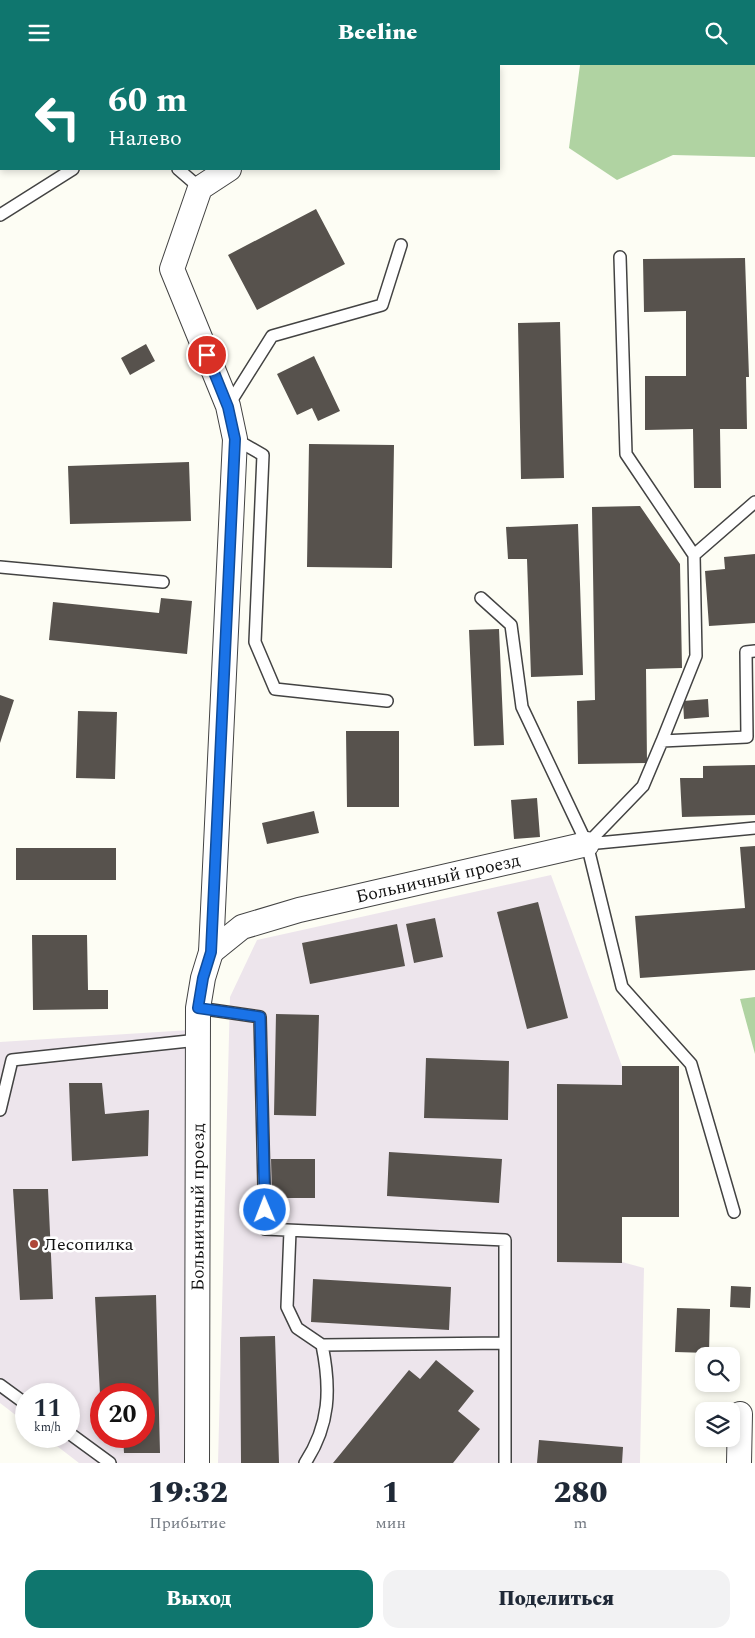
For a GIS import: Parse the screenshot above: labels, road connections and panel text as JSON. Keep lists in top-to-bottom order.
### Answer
{
  "streets": {
    "street": ["Больничный проезд"]
  },
  "places": ["Лесопилка"],
  "page": {
    "header": "Beeline",
    "turn": ["60 m", "Налево"],
    "speed": "11 km/h",
    "limit": "20",
    "eta": [
      "19:32",
      "Прибытие",
      "1",
      "мин",
      "280",
      "m"
    ],
    "buttons": ["Выход", "Поделиться"]
  }
}
